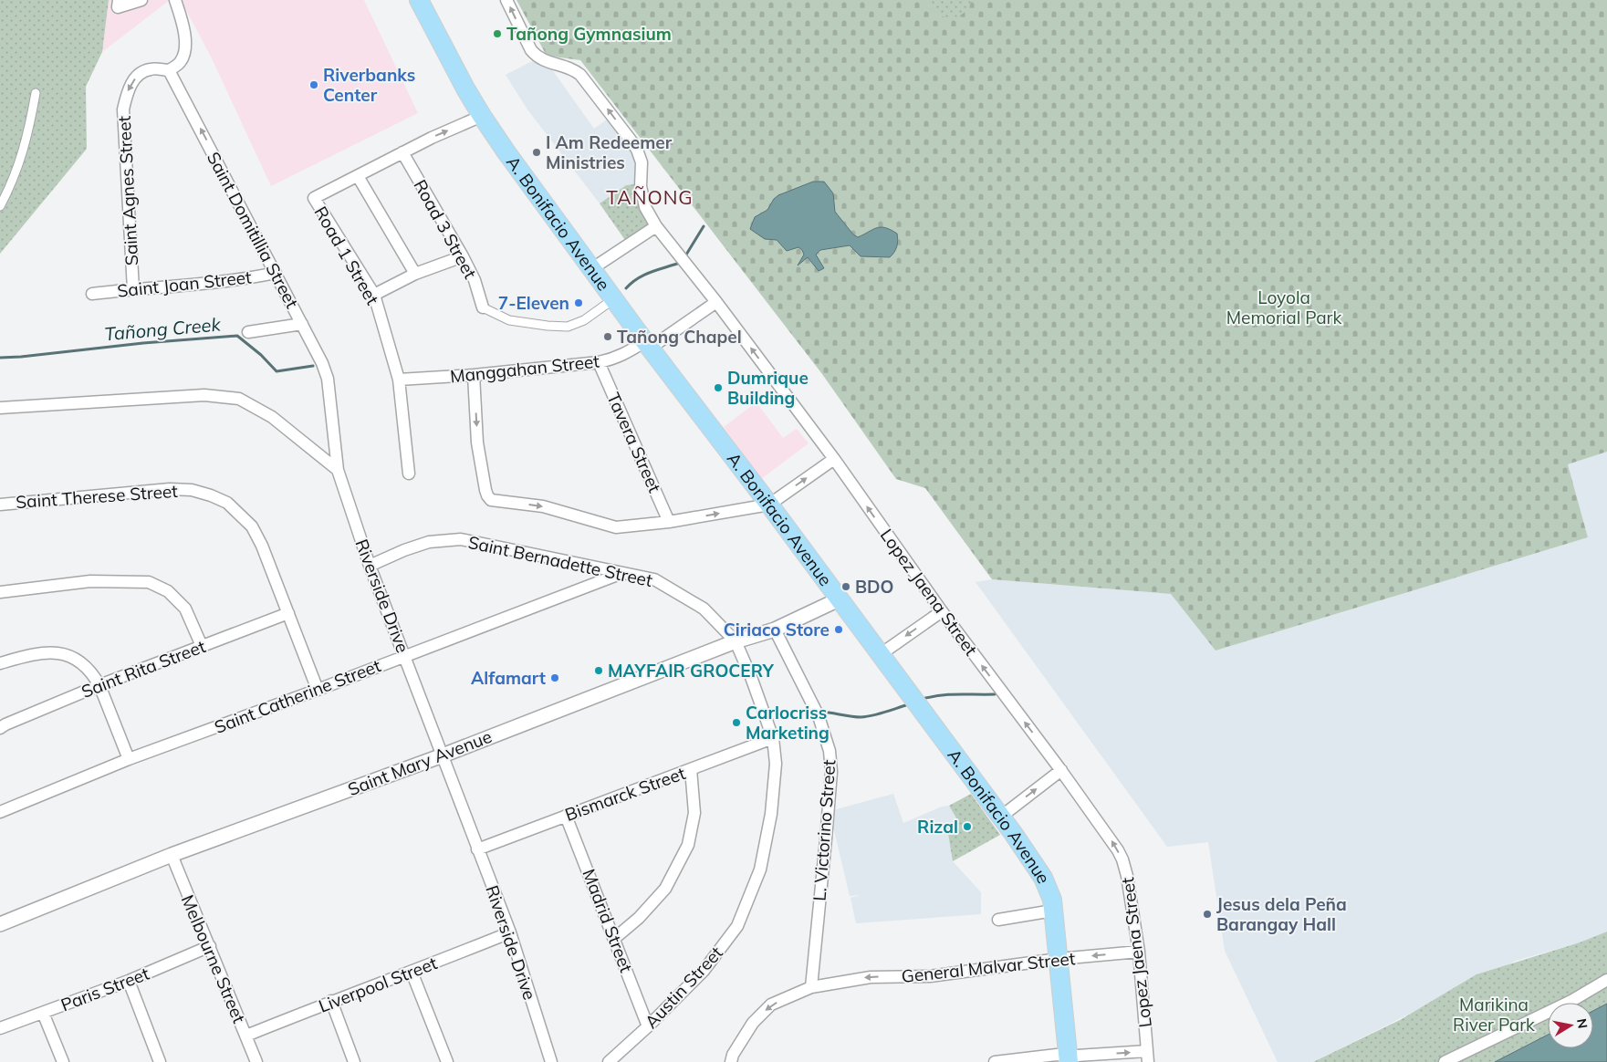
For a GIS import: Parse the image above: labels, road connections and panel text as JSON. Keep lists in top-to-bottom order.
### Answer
{
  "streets": {
    "main road": ["A. Bonifacio Avenue"],
    "street": [
      "Saint Agnes Street",
      "Road 3 Street",
      "Saint Domitillia Street",
      "Road 1 Street",
      "Saint Joan Street",
      "Manggahan Street",
      "Tavera Street",
      "Saint Therese Street",
      "Saint Bernadette Street",
      "Lopez Jaena Street",
      "Riverside Drive",
      "Saint Rita Street",
      "Saint Catherine Street",
      "Saint Mary Avenue",
      "Bismarck Street",
      "L. Victorino Street",
      "Madrid Street",
      "Melbourne Street",
      "General Malvar Street",
      "Liverpool Street",
      "Austin Street",
      "Paris Street"
    ]
  },
  "crossings": [
    ["Saint Agnes Street", "Saint Domitillia Street"],
    ["Saint Agnes Street", "Saint Joan Street"],
    ["A. Bonifacio Avenue", "Manggahan Street"],
    ["A. Bonifacio Avenue", "Saint Mary Avenue"],
    ["A. Bonifacio Avenue", "General Malvar Street"],
    ["Saint Domitillia Street", "Saint Joan Street"],
    ["Saint Domitillia Street", "Riverside Drive"],
    ["Road 1 Street", "Manggahan Street"],
    ["Manggahan Street", "Tavera Street"],
    ["Manggahan Street", "Lopez Jaena Street"],
    ["Saint Therese Street", "Saint Rita Street"],
    ["Saint Therese Street", "Saint Catherine Street"],
    ["Saint Bernadette Street", "Riverside Drive"],
    ["Saint Bernadette Street", "Saint Catherine Street"],
    ["Saint Bernadette Street", "Saint Mary Avenue"],
    ["Saint Bernadette Street", "Austin Street"],
    ["Lopez Jaena Street", "General Malvar Street"],
    ["Riverside Drive", "Saint Catherine Street"],
    ["Riverside Drive", "Saint Mary Avenue"],
    ["Riverside Drive", "Bismarck Street"],
    ["Riverside Drive", "Liverpool Street"],
    ["Saint Mary Avenue", "L. Victorino Street"],
    ["Saint Mary Avenue", "Melbourne Street"],
    ["Saint Mary Avenue", "Austin Street"],
    ["Bismarck Street", "Madrid Street"],
    ["Bismarck Street", "Austin Street"],
    ["L. Victorino Street", "General Malvar Street"],
    ["Madrid Street", "Austin Street"],
    ["Melbourne Street", "Liverpool Street"],
    ["Melbourne Street", "Paris Street"]
  ],
  "one_way": ["Saint Agnes Street", "Saint Domitillia Street", "Lopez Jaena Street"],
  "districts": ["TAÑONG"],
  "water": ["Tañong Creek"],
  "parks": ["Loyola Memorial Park", "Marikina River Park"],
  "places": [
    "Tañong Gymnasium",
    "Riverbanks Center",
    "I Am Redeemer Ministries",
    "7-Eleven",
    "Tañong Chapel",
    "Dumrique Building",
    "BDO",
    "Ciriaco Store",
    "MAYFAIR GROCERY",
    "Alfamart",
    "Carlocriss Marketing",
    "Rizal",
    "Jesus dela Peña Barangay Hall"
  ],
  "north": "right"
}
